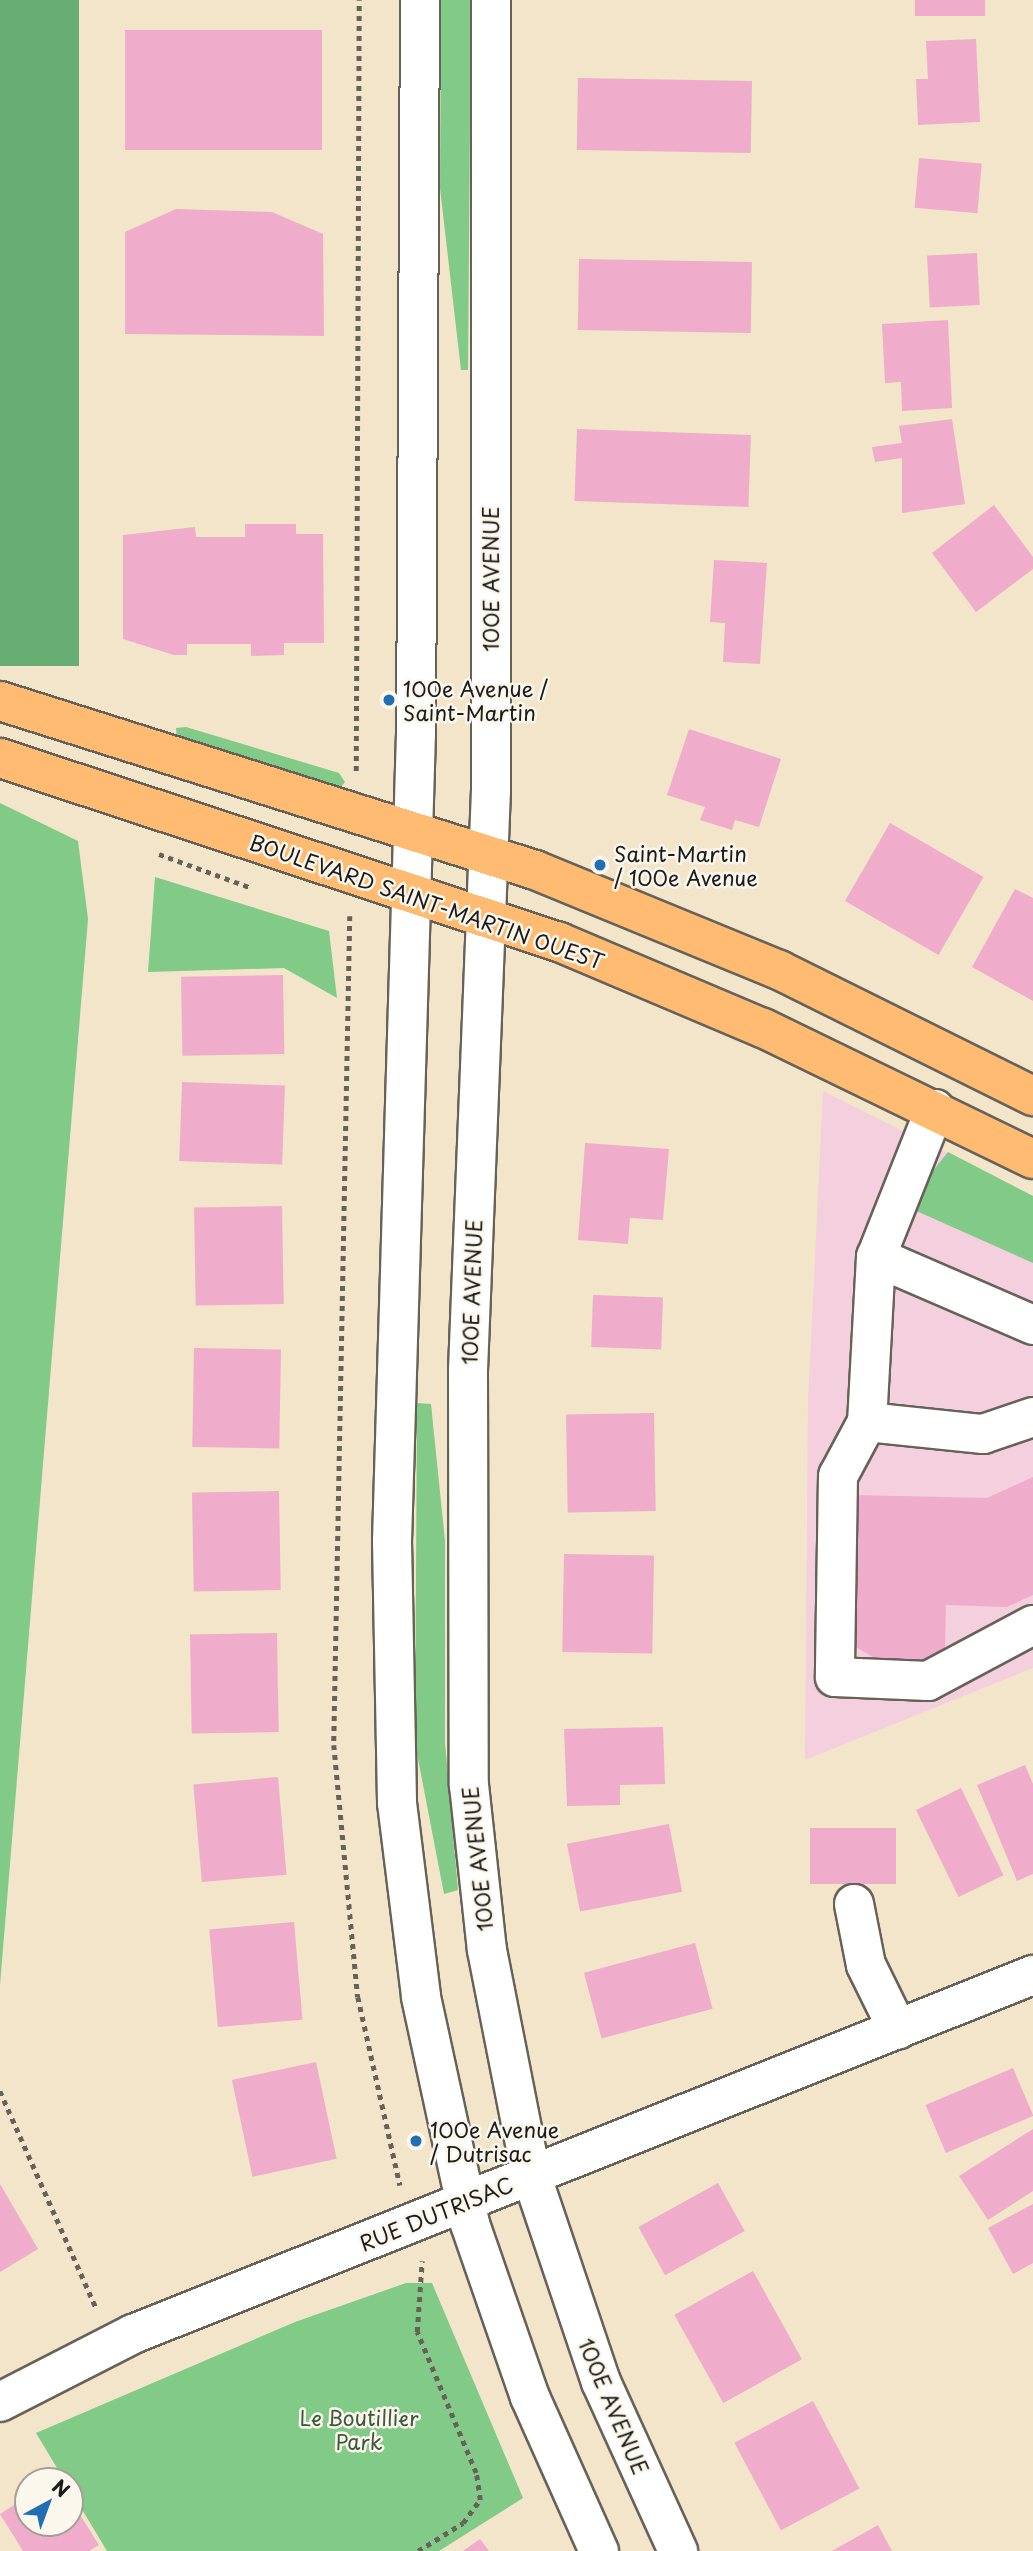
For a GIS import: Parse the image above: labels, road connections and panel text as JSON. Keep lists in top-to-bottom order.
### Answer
{
  "streets": {
    "main road": ["BOULEVARD SAINT-MARTIN OUEST"],
    "street": ["100E AVENUE", "RUE DUTRISAC"]
  },
  "crossings": [
    ["100E AVENUE", "BOULEVARD SAINT-MARTIN OUEST"],
    ["100E AVENUE", "RUE DUTRISAC"]
  ],
  "parks": ["Le Boutillier Park"],
  "places": ["100e Avenue / Saint-Martin", "Saint-Martin / 100e Avenue", "100e Avenue / Dutrisac"],
  "north": "top right"
}
